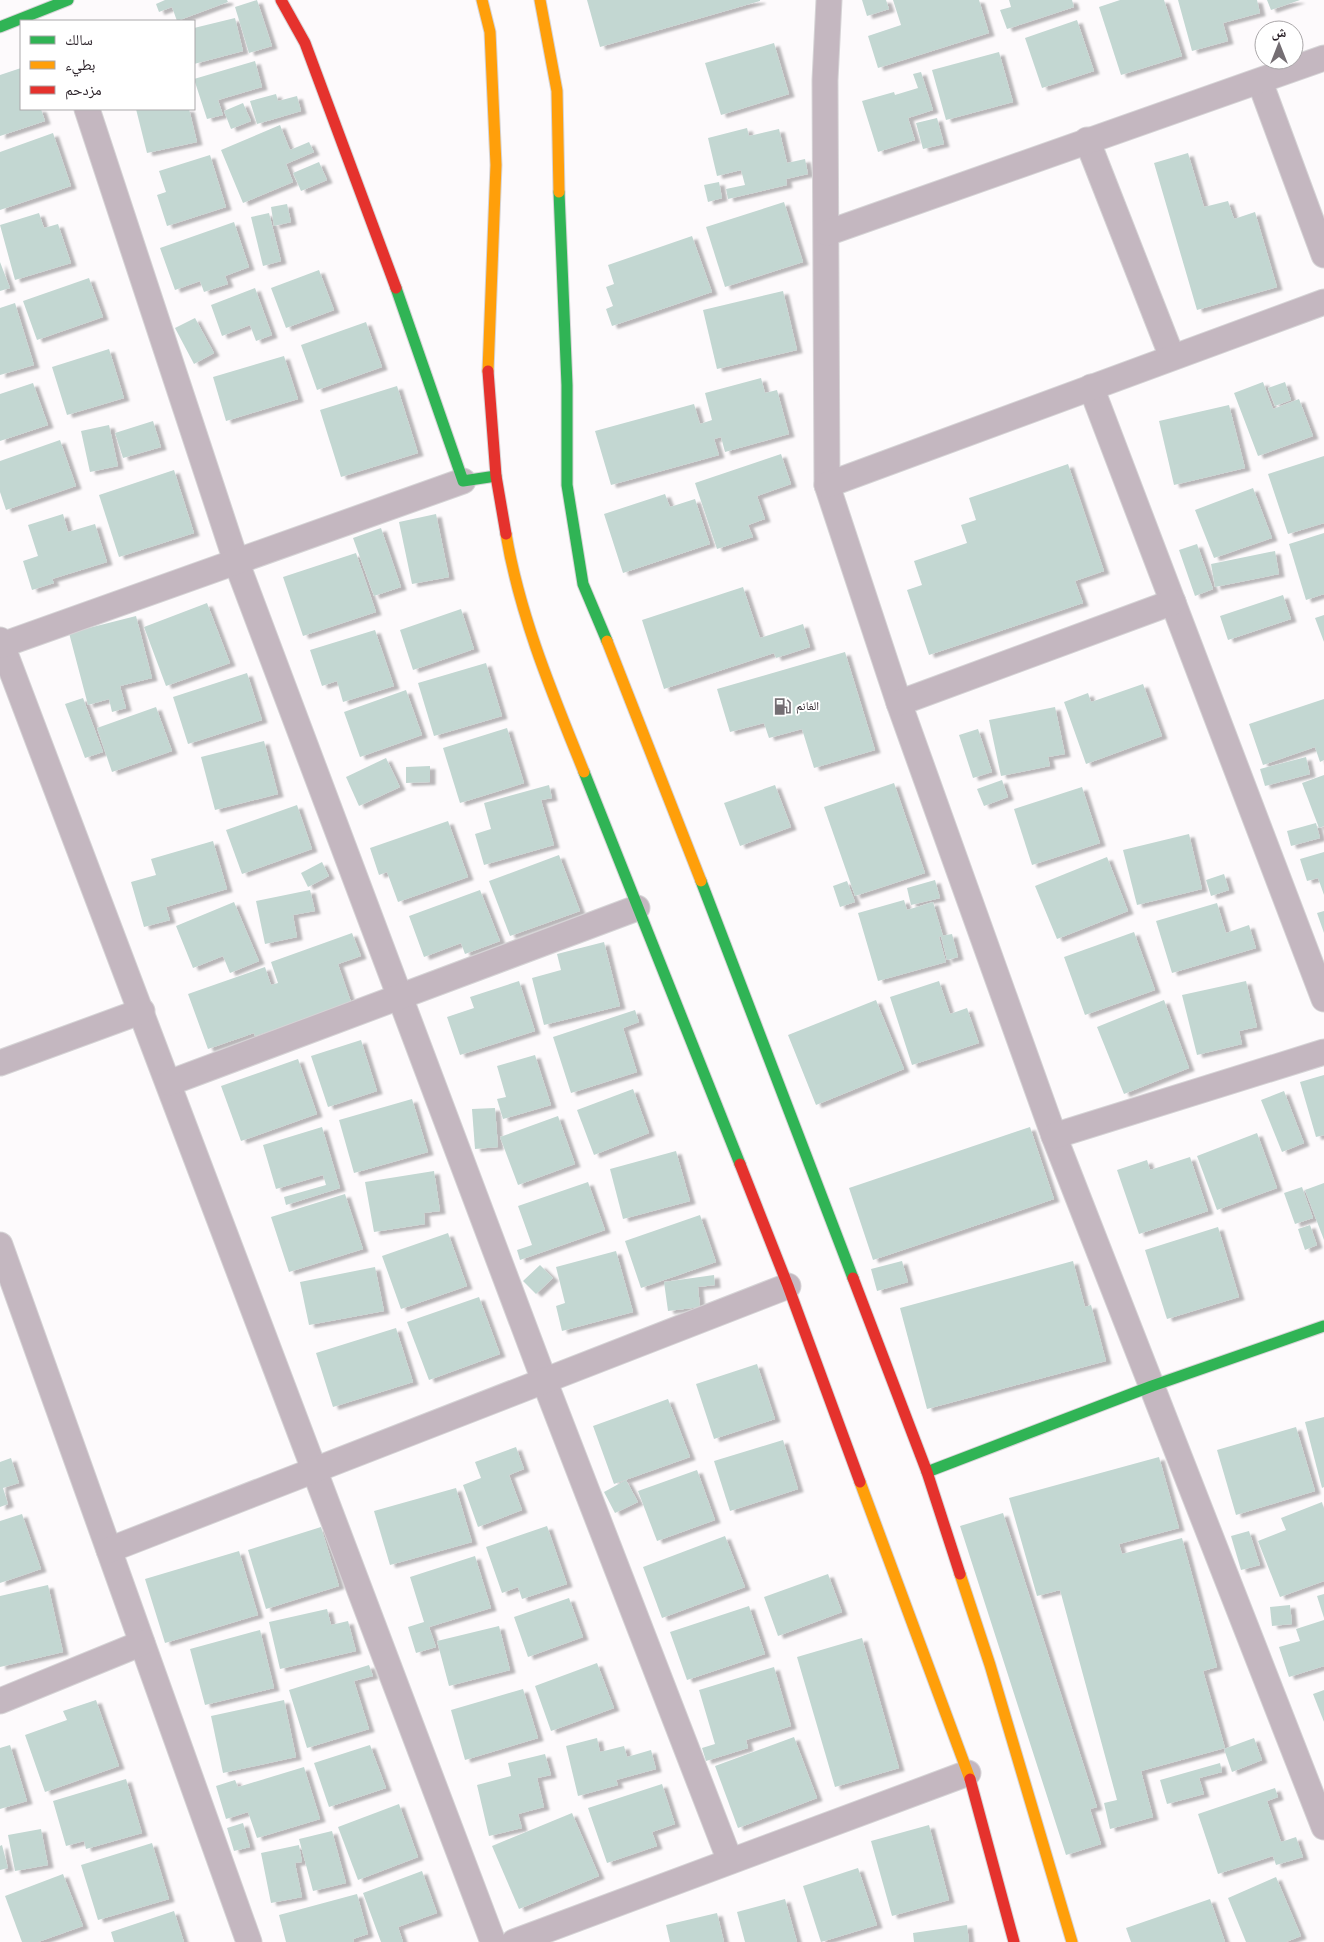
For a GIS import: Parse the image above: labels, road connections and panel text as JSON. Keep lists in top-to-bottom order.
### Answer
{
  "places": {
    "fuel station": ["الغانم"]
  },
  "legend": ["سالك", "بطيء", "مزدحم"],
  "north": "top"
}
